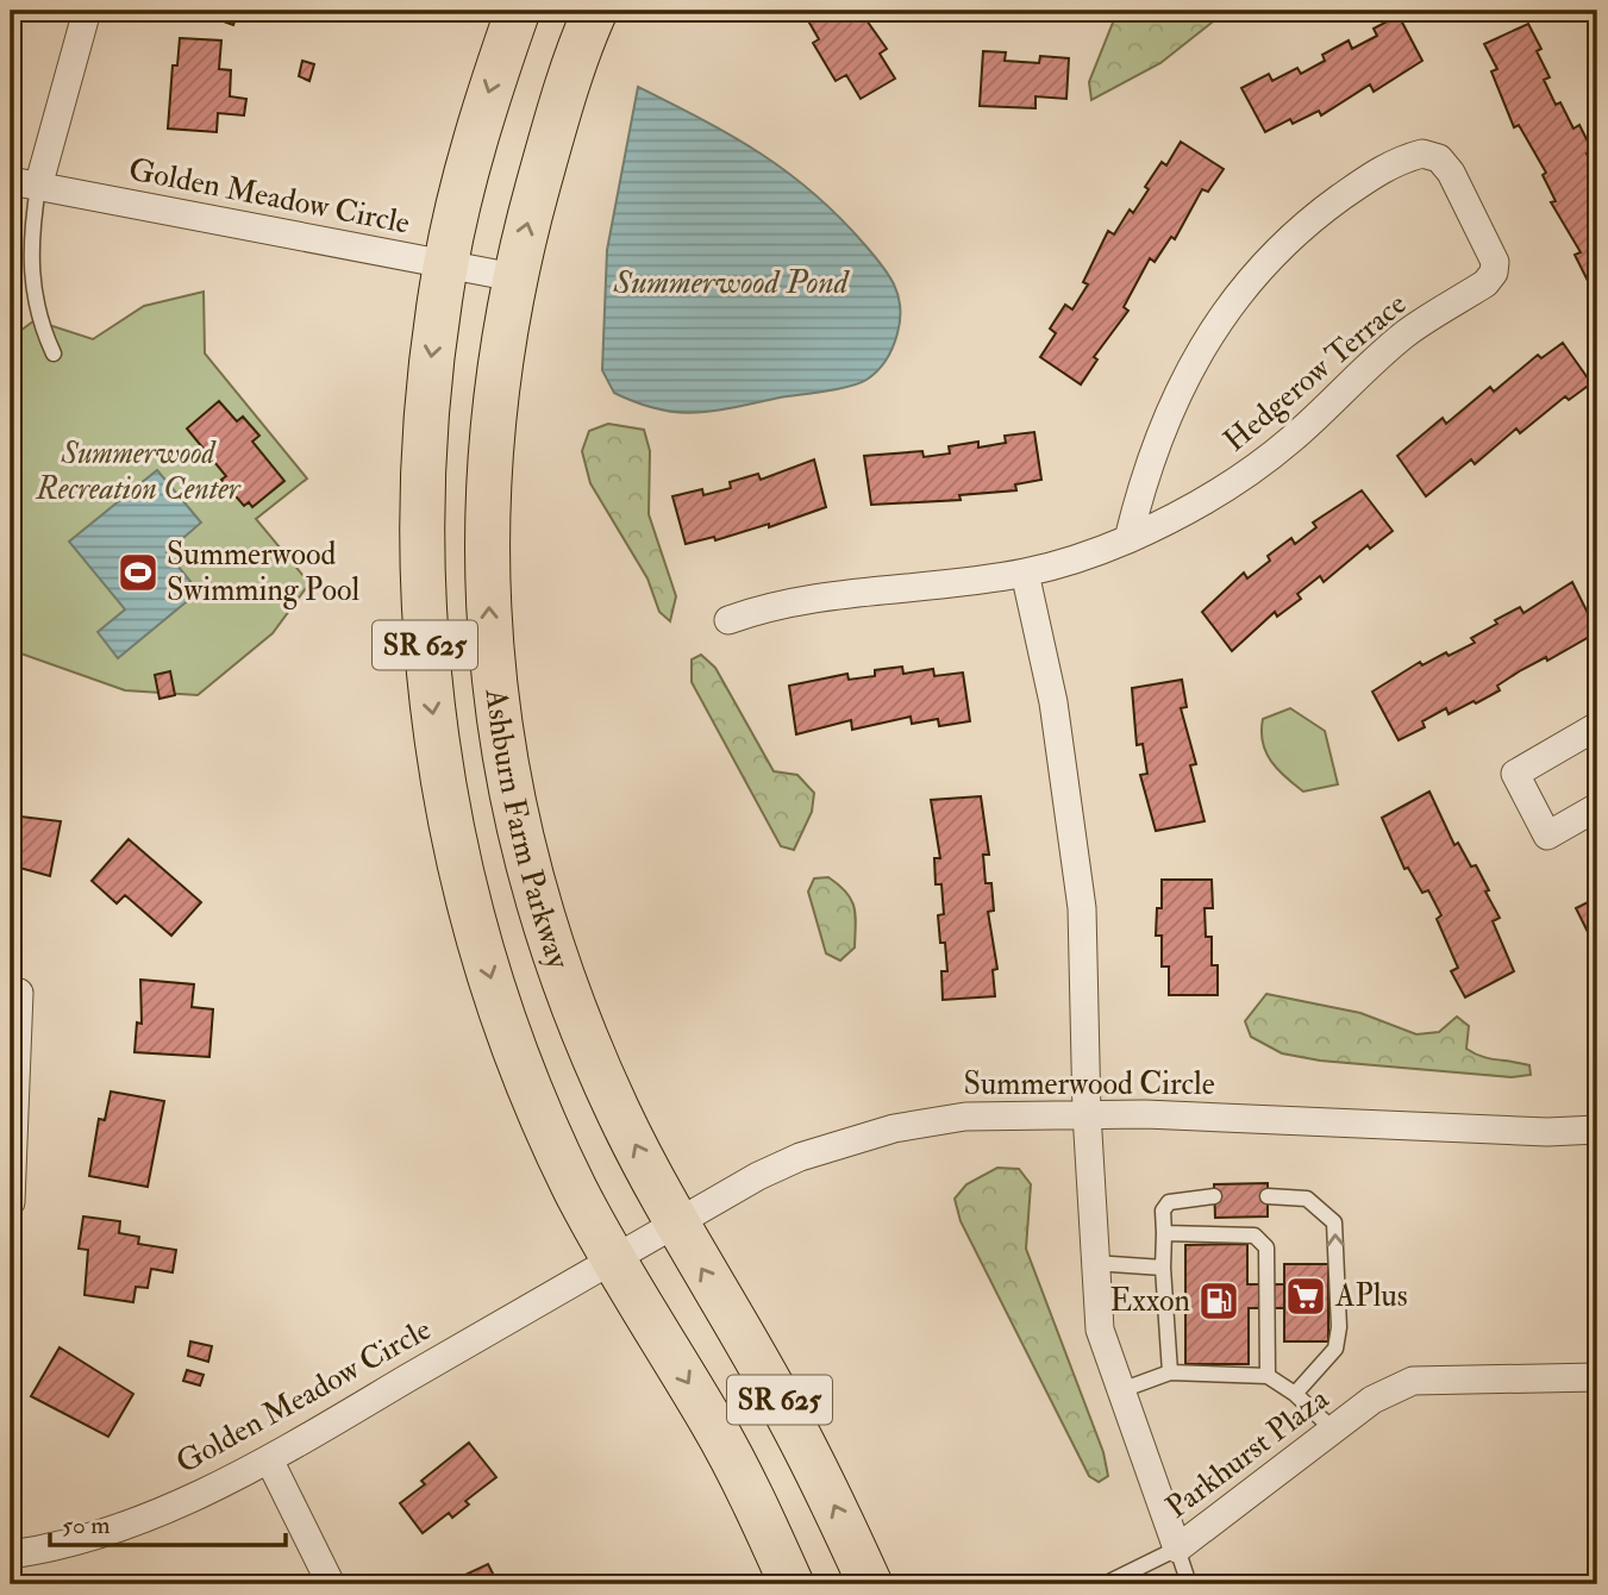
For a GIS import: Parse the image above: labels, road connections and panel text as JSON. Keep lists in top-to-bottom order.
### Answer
{
  "streets": {
    "main road": ["SR 625", "Ashburn Farm Parkway"],
    "street": [
      "Golden Meadow Circle",
      "Hedgerow Terrace",
      "Summerwood Circle",
      "Parkhurst Plaza"
    ]
  },
  "crossings": [
    ["Golden Meadow Circle", "SR 625"],
    ["Golden Meadow Circle", "Ashburn Farm Parkway"],
    ["Golden Meadow Circle", "Summerwood Circle"],
    ["SR 625", "Summerwood Circle"],
    ["Ashburn Farm Parkway", "Summerwood Circle"],
    ["Summerwood Circle", "Parkhurst Plaza"]
  ],
  "water": ["Summerwood Pond"],
  "parks": ["Summerwood Recreation Center"],
  "places": {
    "sports": ["Summerwood Swimming Pool"],
    "supermarket": ["APlus"],
    "fuel station": ["Exxon"]
  },
  "scale_bar": "50 m"
}
